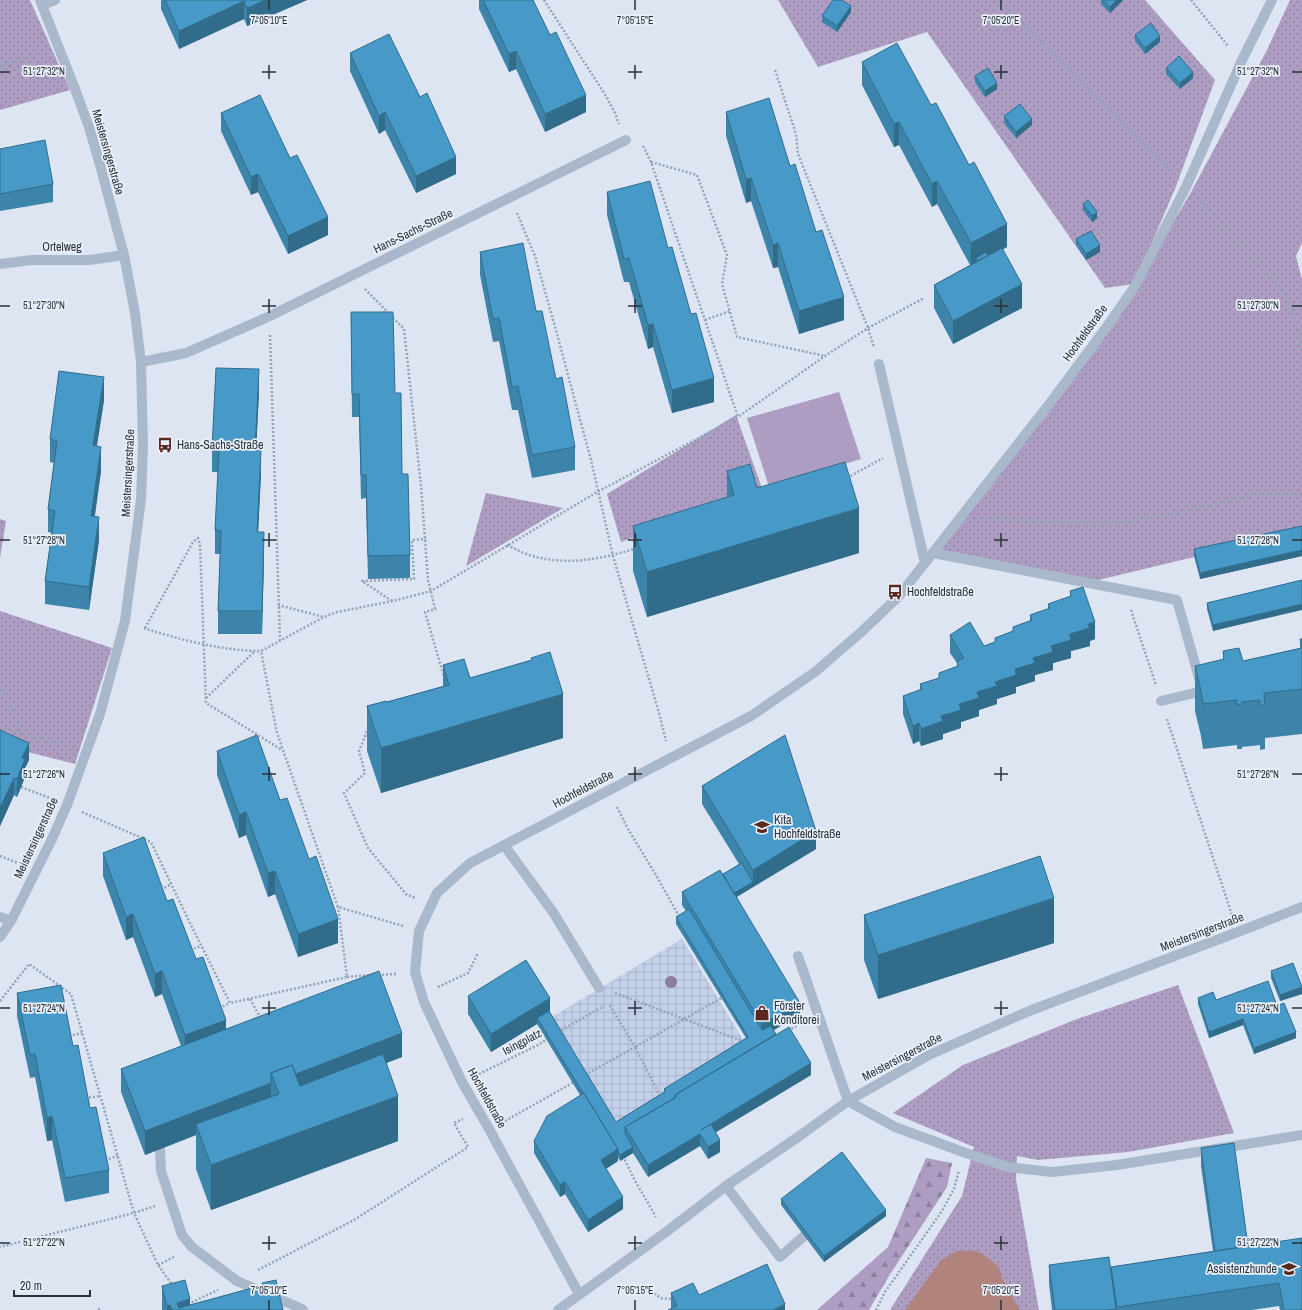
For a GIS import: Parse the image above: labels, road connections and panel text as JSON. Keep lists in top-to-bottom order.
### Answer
{
  "streets": {
    "street": [
      "Meistersingerstraße",
      "Hans-Sachs-Straße",
      "Ortelweg",
      "Hochfeldstraße"
    ],
    "path": ["Isingplatz"]
  },
  "crossings": [
    ["Meistersingerstraße", "Hans-Sachs-Straße"],
    ["Meistersingerstraße", "Ortelweg"],
    ["Meistersingerstraße", "Hochfeldstraße"],
    ["Hochfeldstraße", "Isingplatz"]
  ],
  "places": {
    "bus stop": ["Hans-Sachs-Straße", "Hochfeldstraße"],
    "school or university": ["Kita Hochfeldstraße", "Assistenzhunde"],
    "shop": ["Förster Konditorei"]
  },
  "scale_bar": "20 m",
  "coordinates": [
    "7°05'10\"E",
    "7°05'15\"E",
    "7°05'20\"E",
    "51°27'32\"N",
    "51°27'30\"N",
    "51°27'28\"N",
    "51°27'26\"N",
    "51°27'24\"N",
    "51°27'22\"N"
  ]
}
